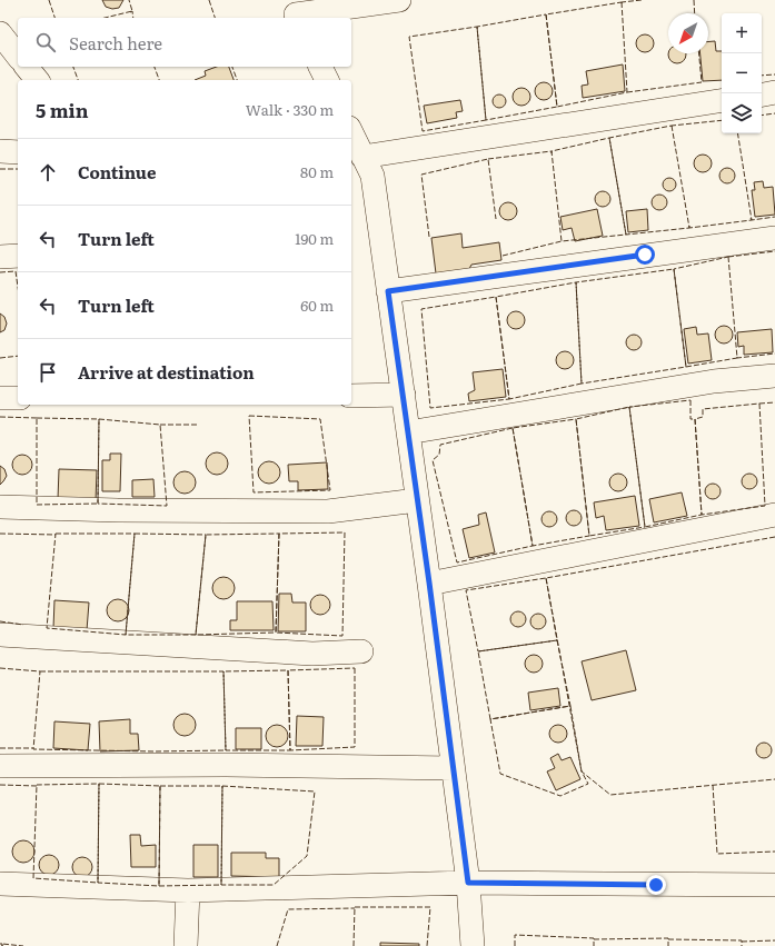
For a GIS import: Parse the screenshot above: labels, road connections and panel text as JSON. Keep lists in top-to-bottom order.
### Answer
{
  "north": "bottom left",
  "page": {
    "map_buttons": ["+", "−"],
    "search": "Search here",
    "heading": ["5 min", "Walk · 330 m"],
    "list": [
      ["Continue", "80 m"],
      ["Turn left", "190 m"],
      ["Turn left", "60 m"],
      "Arrive at destination"
    ]
  }
}
